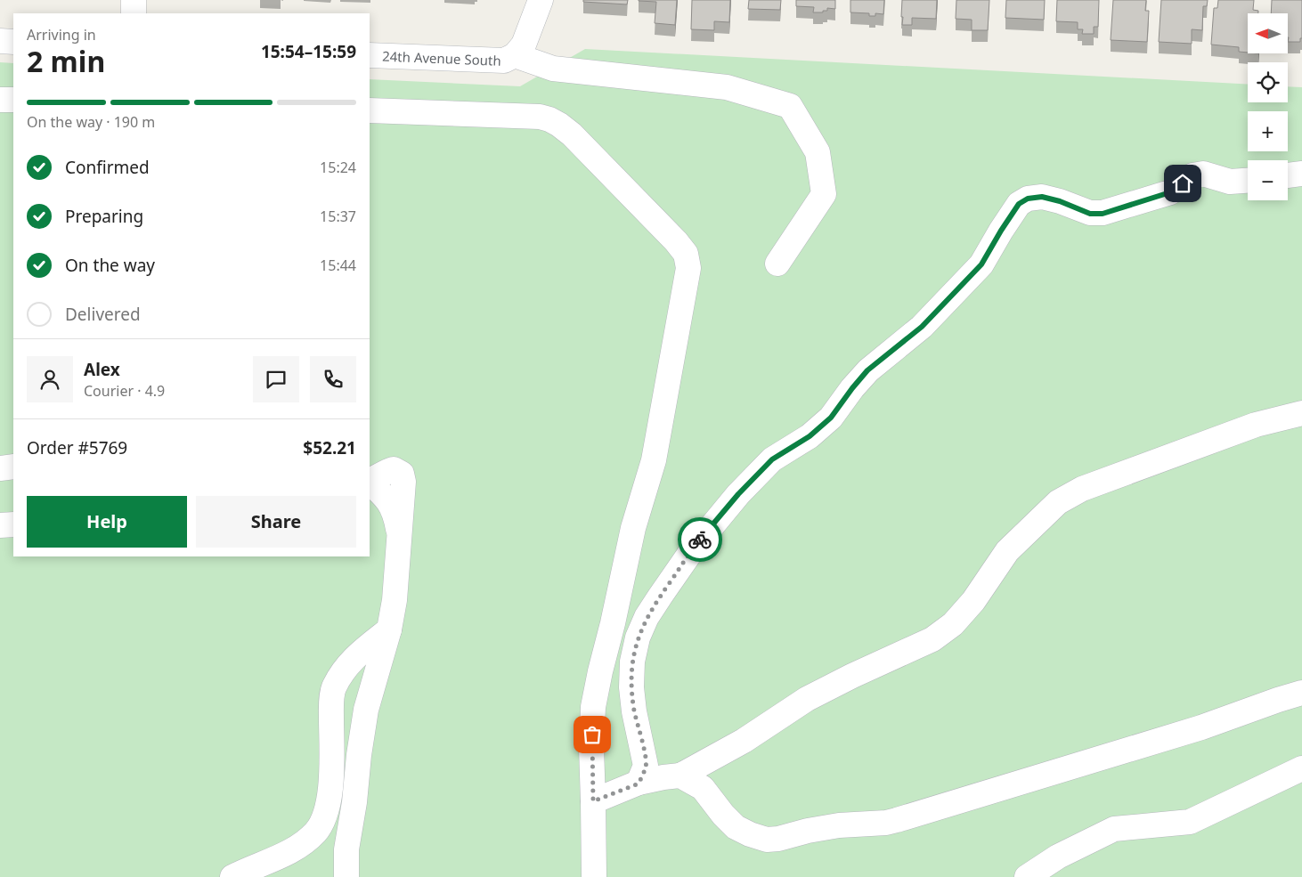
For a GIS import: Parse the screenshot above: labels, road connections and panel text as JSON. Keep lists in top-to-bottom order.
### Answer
{
  "streets": {
    "street": ["24th Avenue South"]
  },
  "north": "left",
  "page": {
    "map_buttons": ["+", "−"],
    "heading": ["2 min", "Arriving in", "15:54–15:59"],
    "panel": [
      "Alex",
      "Courier · 4.9",
      "Order #5769",
      "$52.21"
    ],
    "bar": "On the way · 190 m",
    "list": [
      ["Confirmed", "15:24"],
      ["Preparing", "15:37"],
      ["On the way", "15:44"],
      "Delivered"
    ],
    "buttons": ["Help", "Share"]
  }
}
